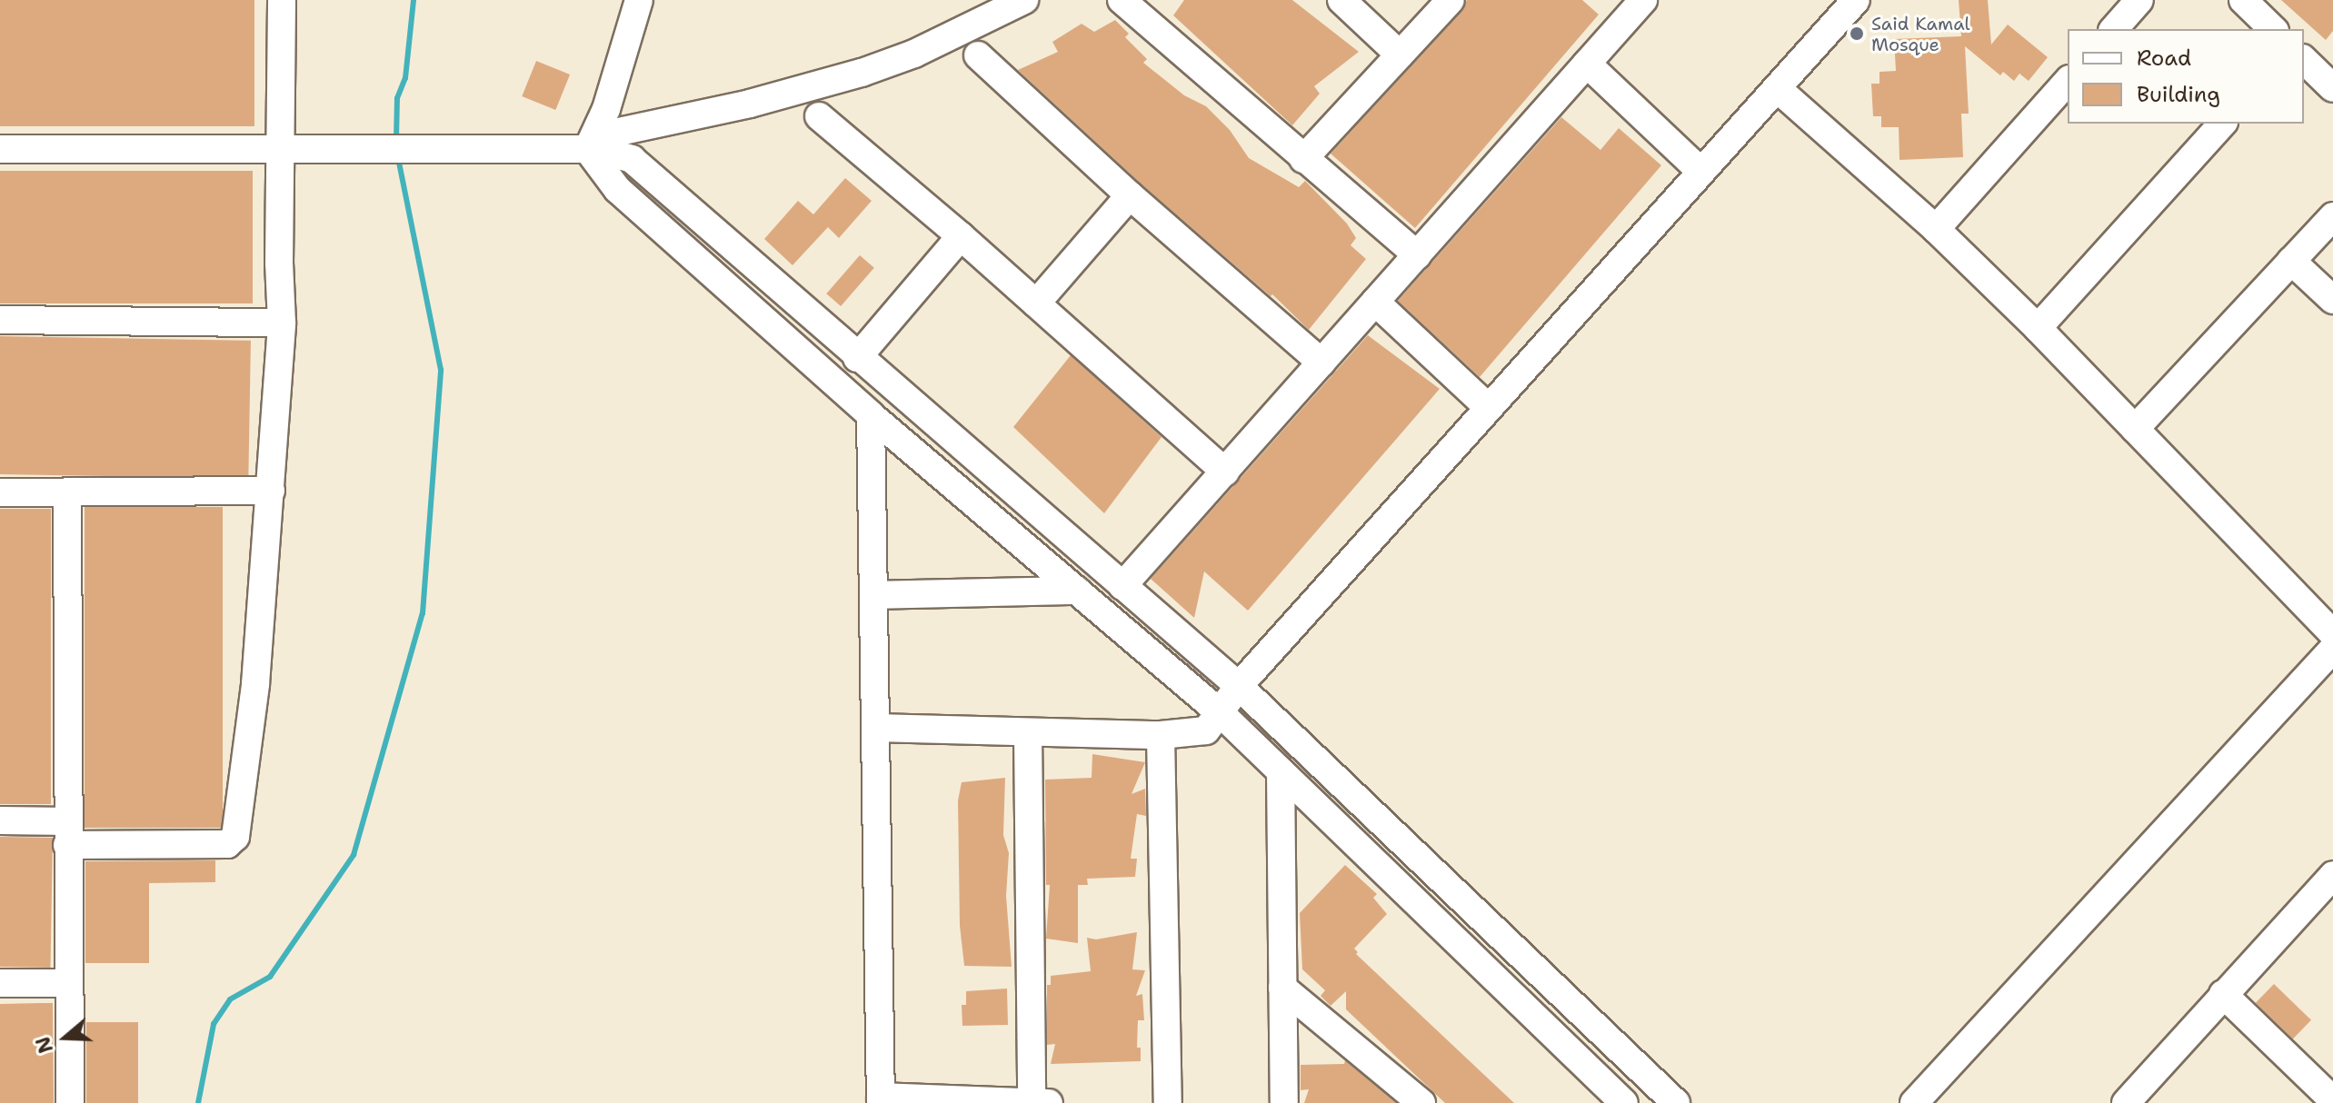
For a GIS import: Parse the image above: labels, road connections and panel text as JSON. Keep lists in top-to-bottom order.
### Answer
{
  "places": ["Said Kamal Mosque"],
  "legend": ["Road", "Building"],
  "north": "left"
}
